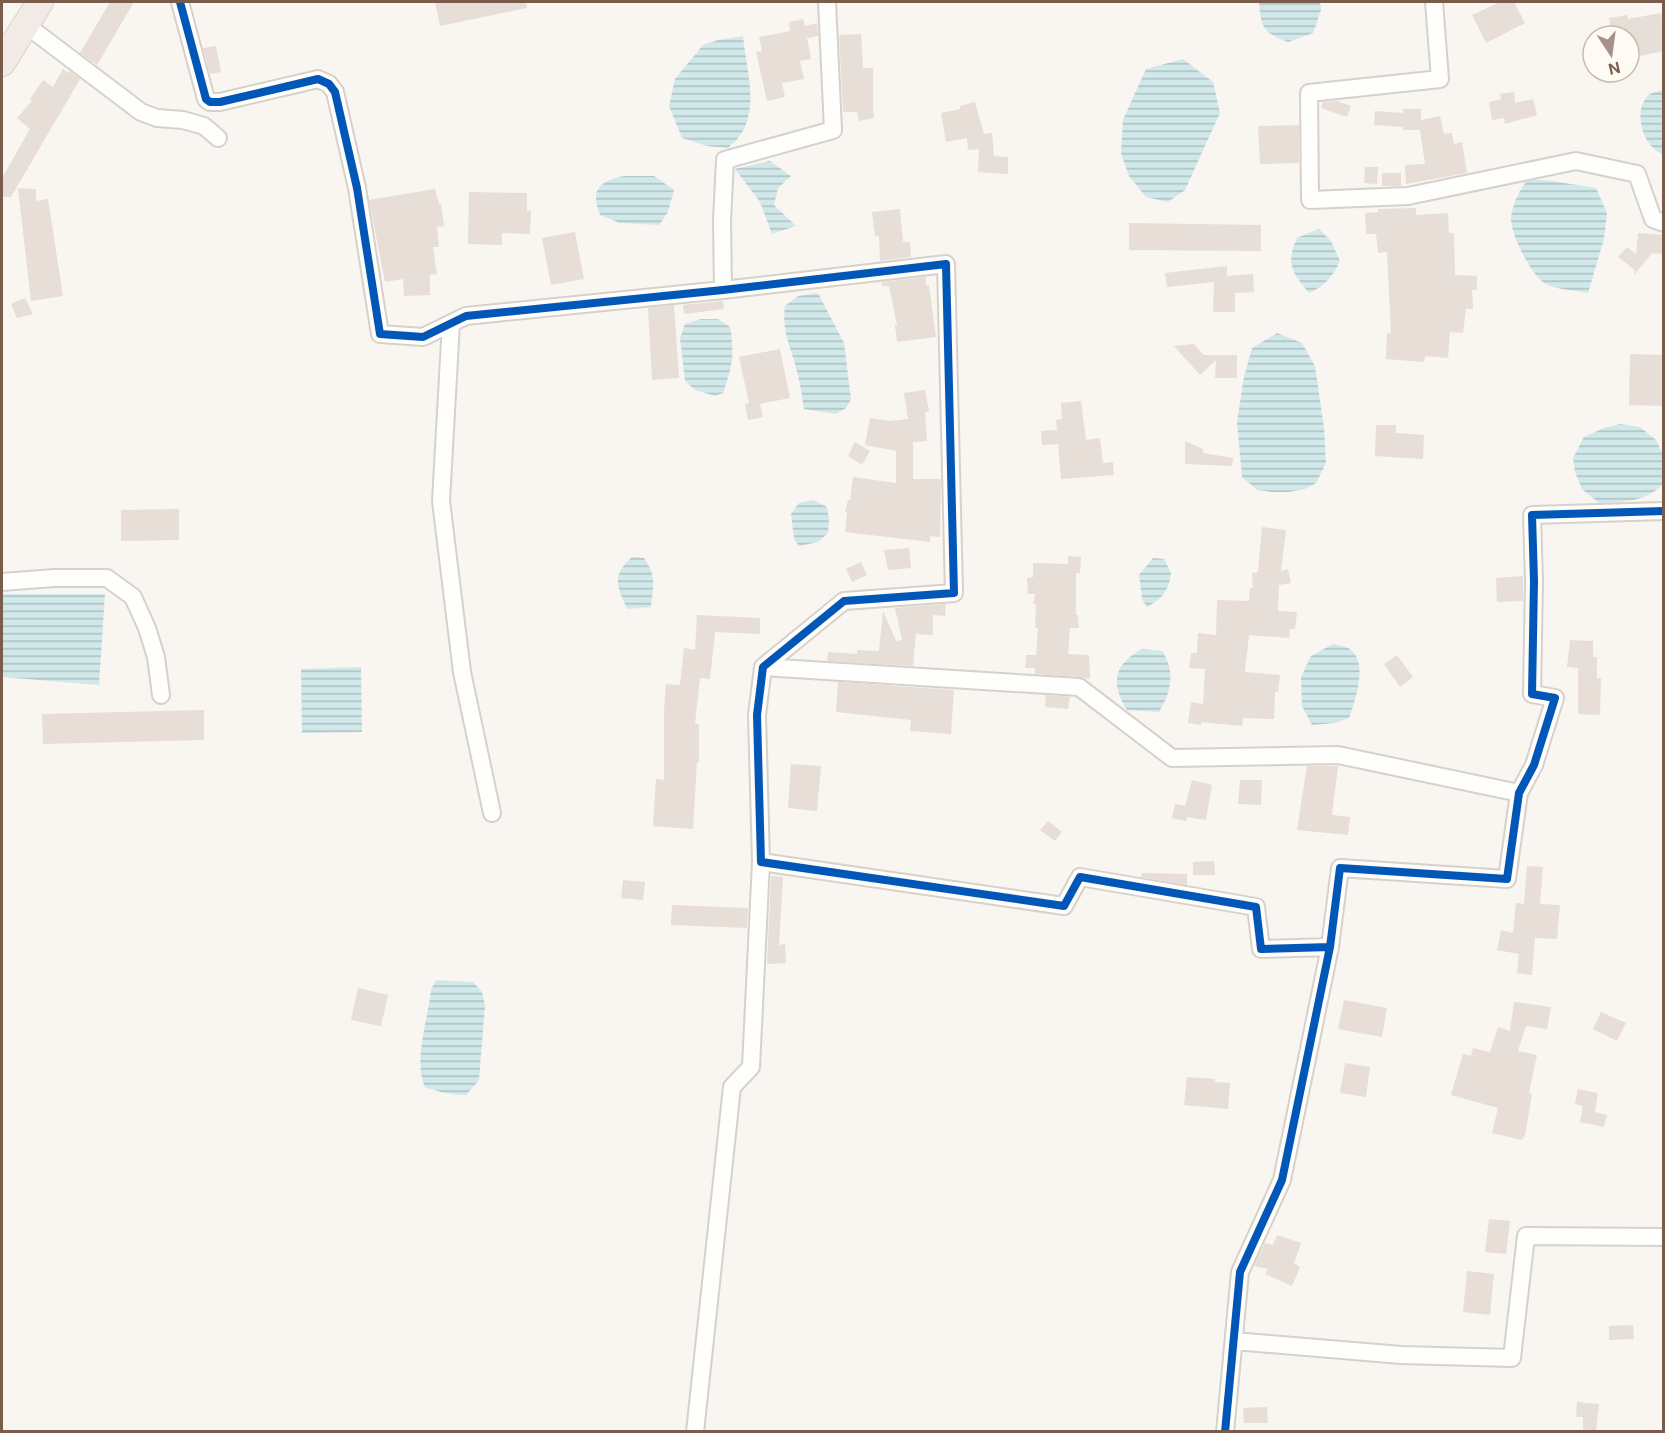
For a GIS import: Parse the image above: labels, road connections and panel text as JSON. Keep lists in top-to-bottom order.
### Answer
{
  "north": "bottom"
}
